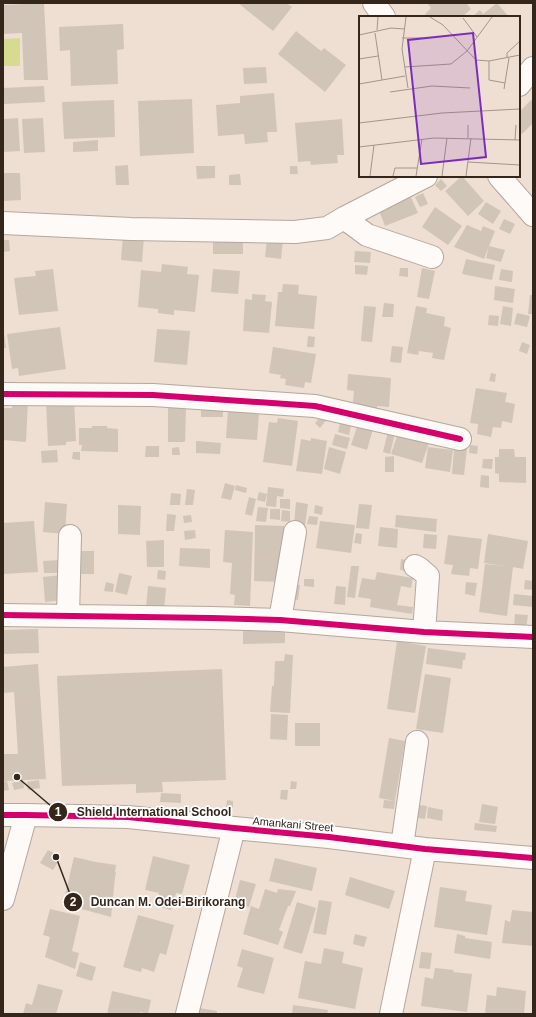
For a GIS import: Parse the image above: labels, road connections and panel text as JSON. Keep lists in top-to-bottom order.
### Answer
{
  "streets": {
    "street": ["Amankani Street"]
  },
  "places": ["Shield International School", "Duncan M. Odei-Birikorang"]
}
